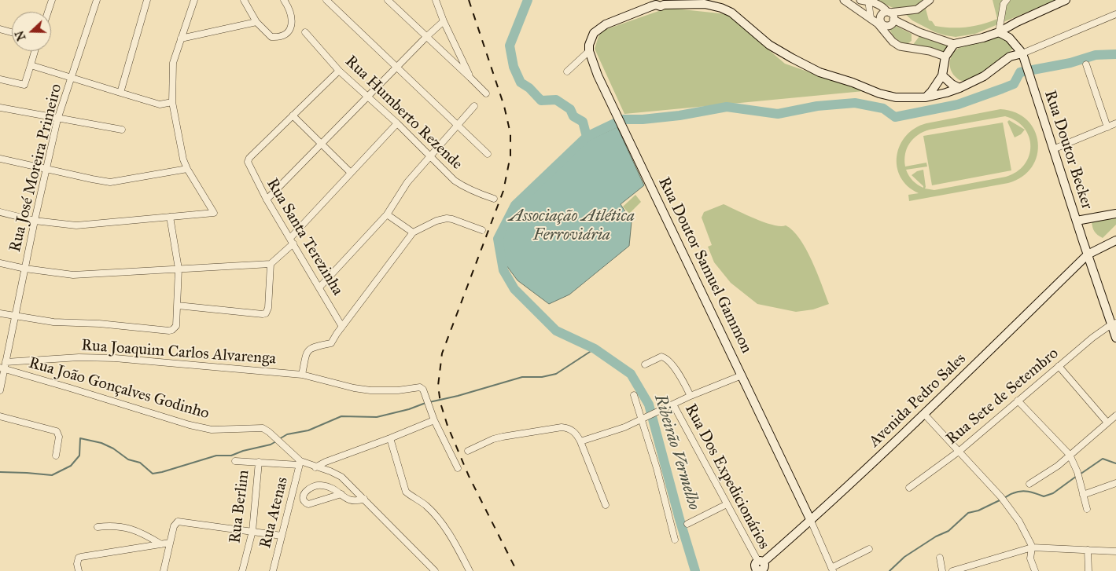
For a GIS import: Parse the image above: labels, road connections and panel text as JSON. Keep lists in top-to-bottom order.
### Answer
{
  "streets": {
    "main road": ["Rua Doutor Becker", "Rua Doutor Samuel Gammon", "Avenida Pedro Sales"],
    "street": [
      "Rua Humberto Rezende",
      "Rua José Moreira Primeiro",
      "Rua Santa Terezinha",
      "Rua Joaquim Carlos Alvarenga",
      "Rua João Gonçalves Godinho",
      "Rua Sete de Setembro",
      "Rua Dos Expedicionários",
      "Rua Berlim",
      "Rua Atenas"
    ]
  },
  "crossings": [
    ["Rua Doutor Becker", "Rua Sete de Setembro"],
    ["Rua Doutor Becker", "Avenida Pedro Sales"],
    ["Rua José Moreira Primeiro", "Rua Joaquim Carlos Alvarenga"],
    ["Rua José Moreira Primeiro", "Rua João Gonçalves Godinho"],
    ["Rua Doutor Samuel Gammon", "Avenida Pedro Sales"],
    ["Rua Joaquim Carlos Alvarenga", "Rua João Gonçalves Godinho"],
    ["Rua João Gonçalves Godinho", "Rua Berlim"],
    ["Rua João Gonçalves Godinho", "Rua Atenas"],
    ["Avenida Pedro Sales", "Rua Dos Expedicionários"],
    ["Rua Berlim", "Rua Atenas"]
  ],
  "water": ["Associação Atlética Ferroviária", "Ribeirão Vermelho"],
  "north": "left"
}
